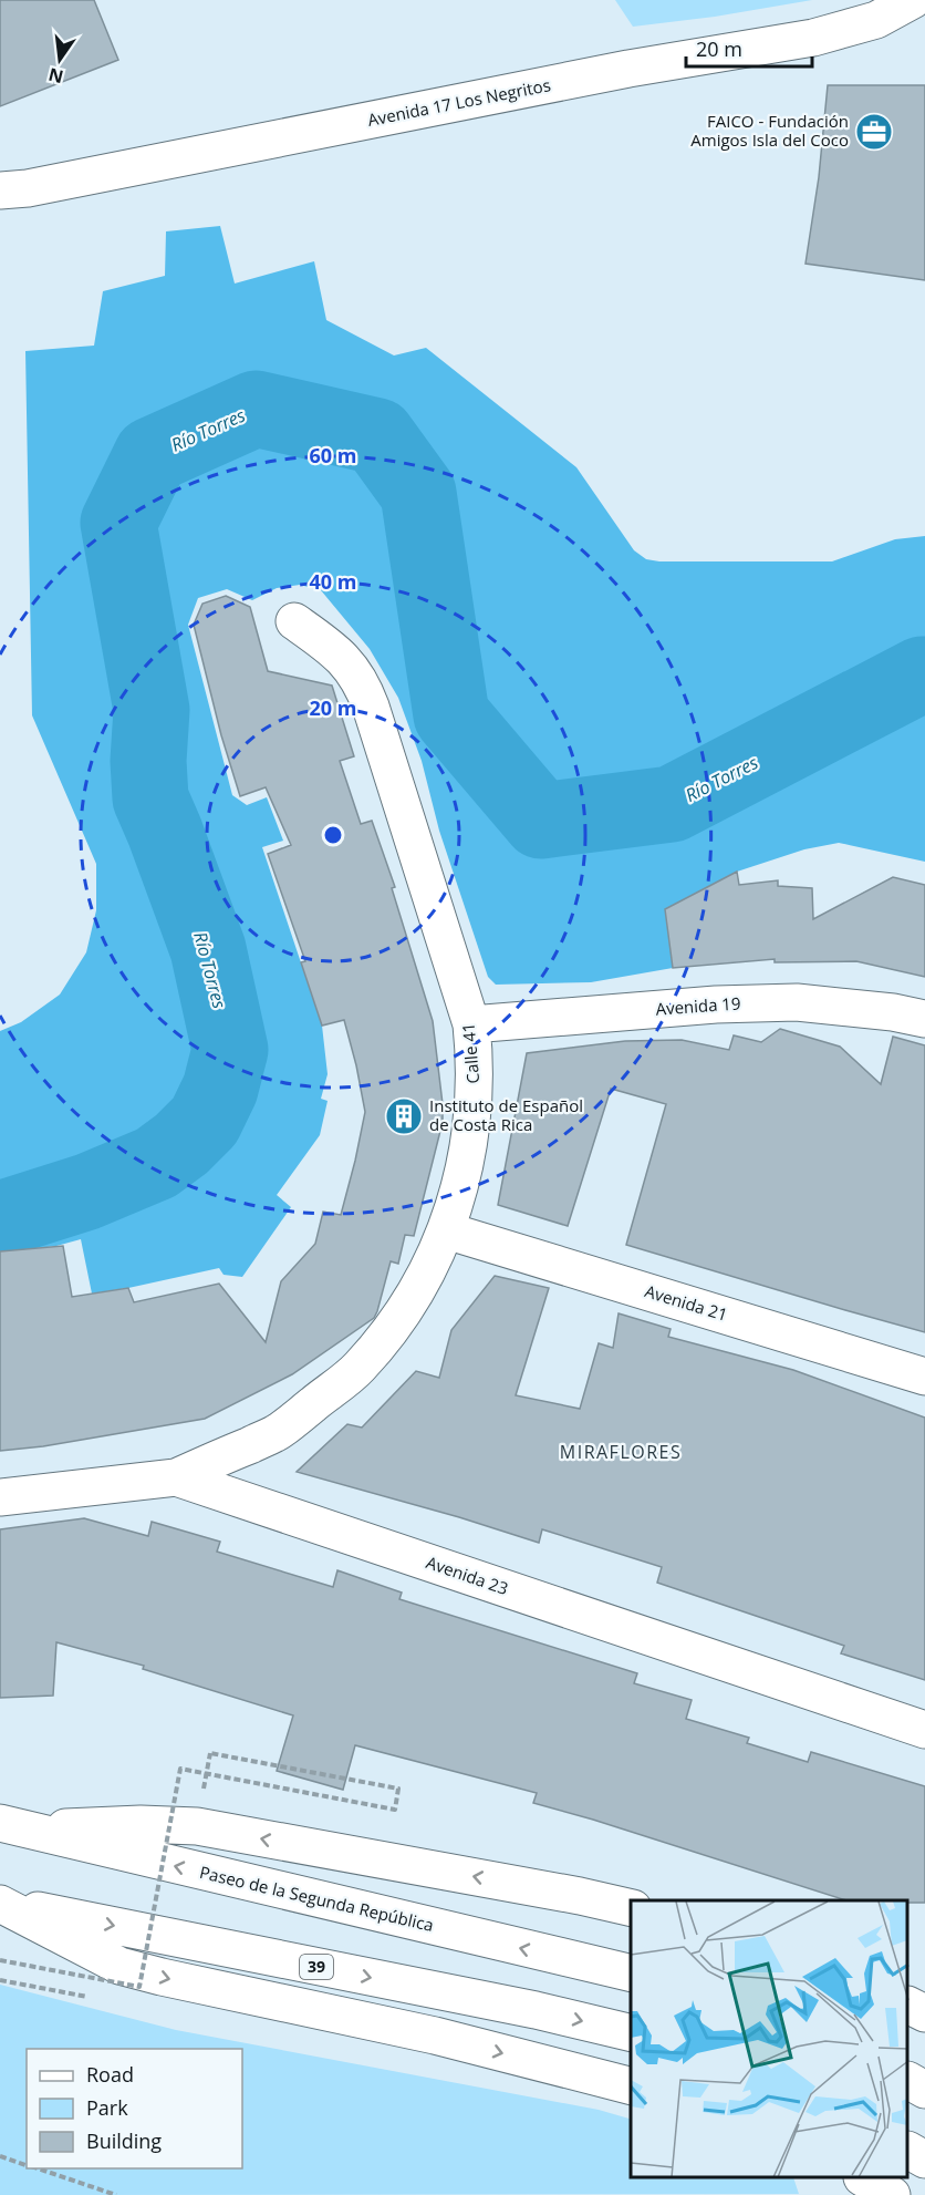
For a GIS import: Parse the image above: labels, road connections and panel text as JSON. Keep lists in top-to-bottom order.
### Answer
{
  "streets": {
    "main road": [
      "Avenida 17 Los Negritos",
      "Avenida 19",
      "Calle 41",
      "Avenida 21",
      "Avenida 23",
      "Paseo de la Segunda República",
      "39"
    ]
  },
  "crossings": [
    ["Avenida 19", "Calle 41"],
    ["Calle 41", "Avenida 21"],
    ["Calle 41", "Avenida 23"]
  ],
  "districts": ["MIRAFLORES"],
  "water": ["Río Torres"],
  "places": {
    "office": ["FAICO - Fundación Amigos Isla del Coco"],
    "building": ["Instituto de Español de Costa Rica"]
  },
  "legend": ["Road", "Park", "Building"],
  "scale_bar": "20 m",
  "north": "bottom",
  "rings": ["60 m", "40 m", "20 m"]
}
